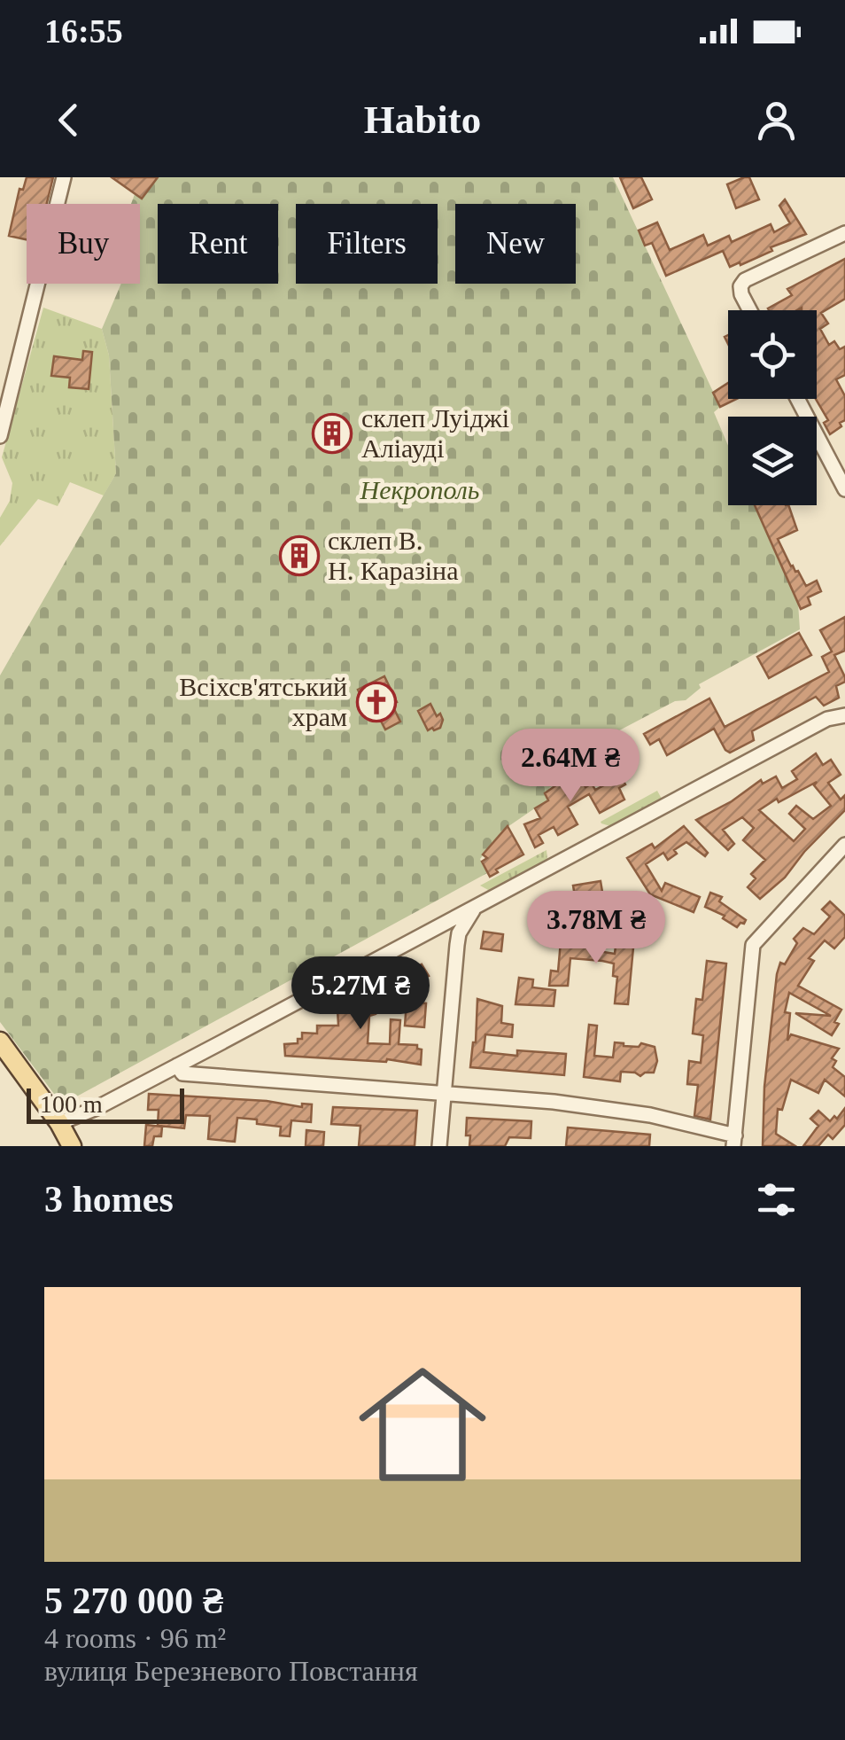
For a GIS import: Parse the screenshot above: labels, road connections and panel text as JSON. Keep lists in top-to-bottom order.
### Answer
{
  "parks": ["Некрополь"],
  "places": {
    "building": ["склеп Луіджі Аліауді", "склеп В. Н. Каразіна"],
    "church": ["Всіхсв'ятський храм"]
  },
  "scale_bar": "100 m",
  "page": {
    "status": "16:55",
    "header": "Habito",
    "chip": [
      "Buy",
      "Rent",
      "Filters",
      "New"
    ],
    "price": ["2.64M ₴", "3.78M ₴", "5.27M ₴"],
    "scale": "100 m",
    "heading": "3 homes",
    "list": [
      {
        "name": "5 270 000 ₴",
        "note": "4 rooms · 96 m² · вулиця Березневого Повстання"
      }
    ]
  }
}
